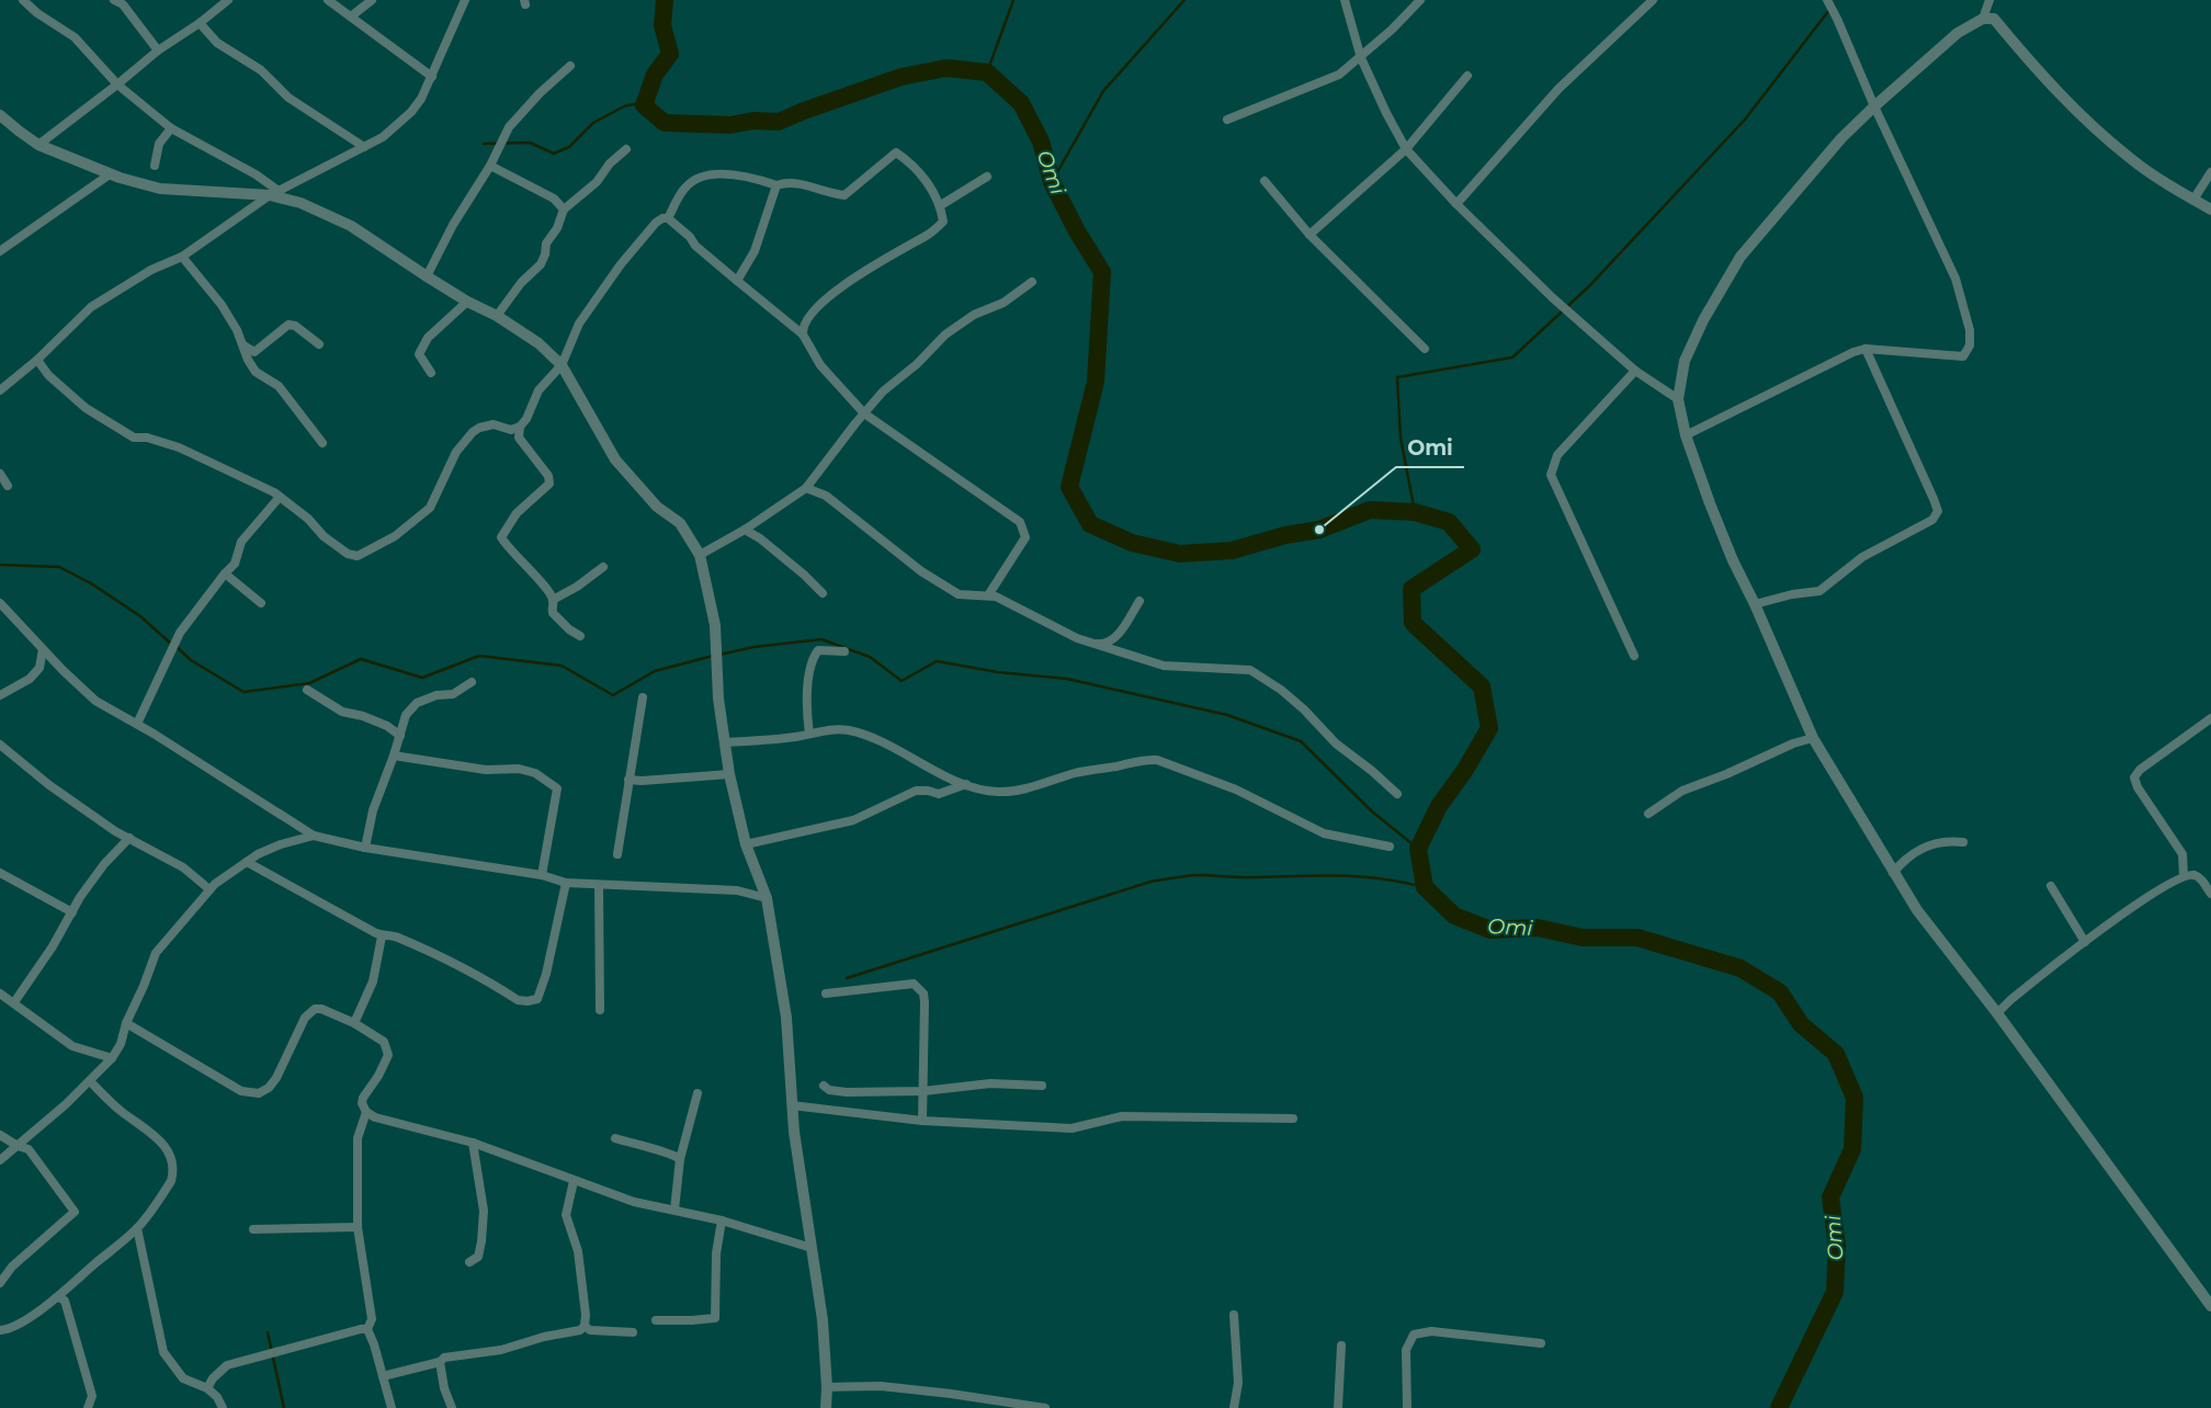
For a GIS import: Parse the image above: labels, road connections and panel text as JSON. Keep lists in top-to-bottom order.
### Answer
{
  "water": ["Omi"],
  "places": ["Omi"]
}
